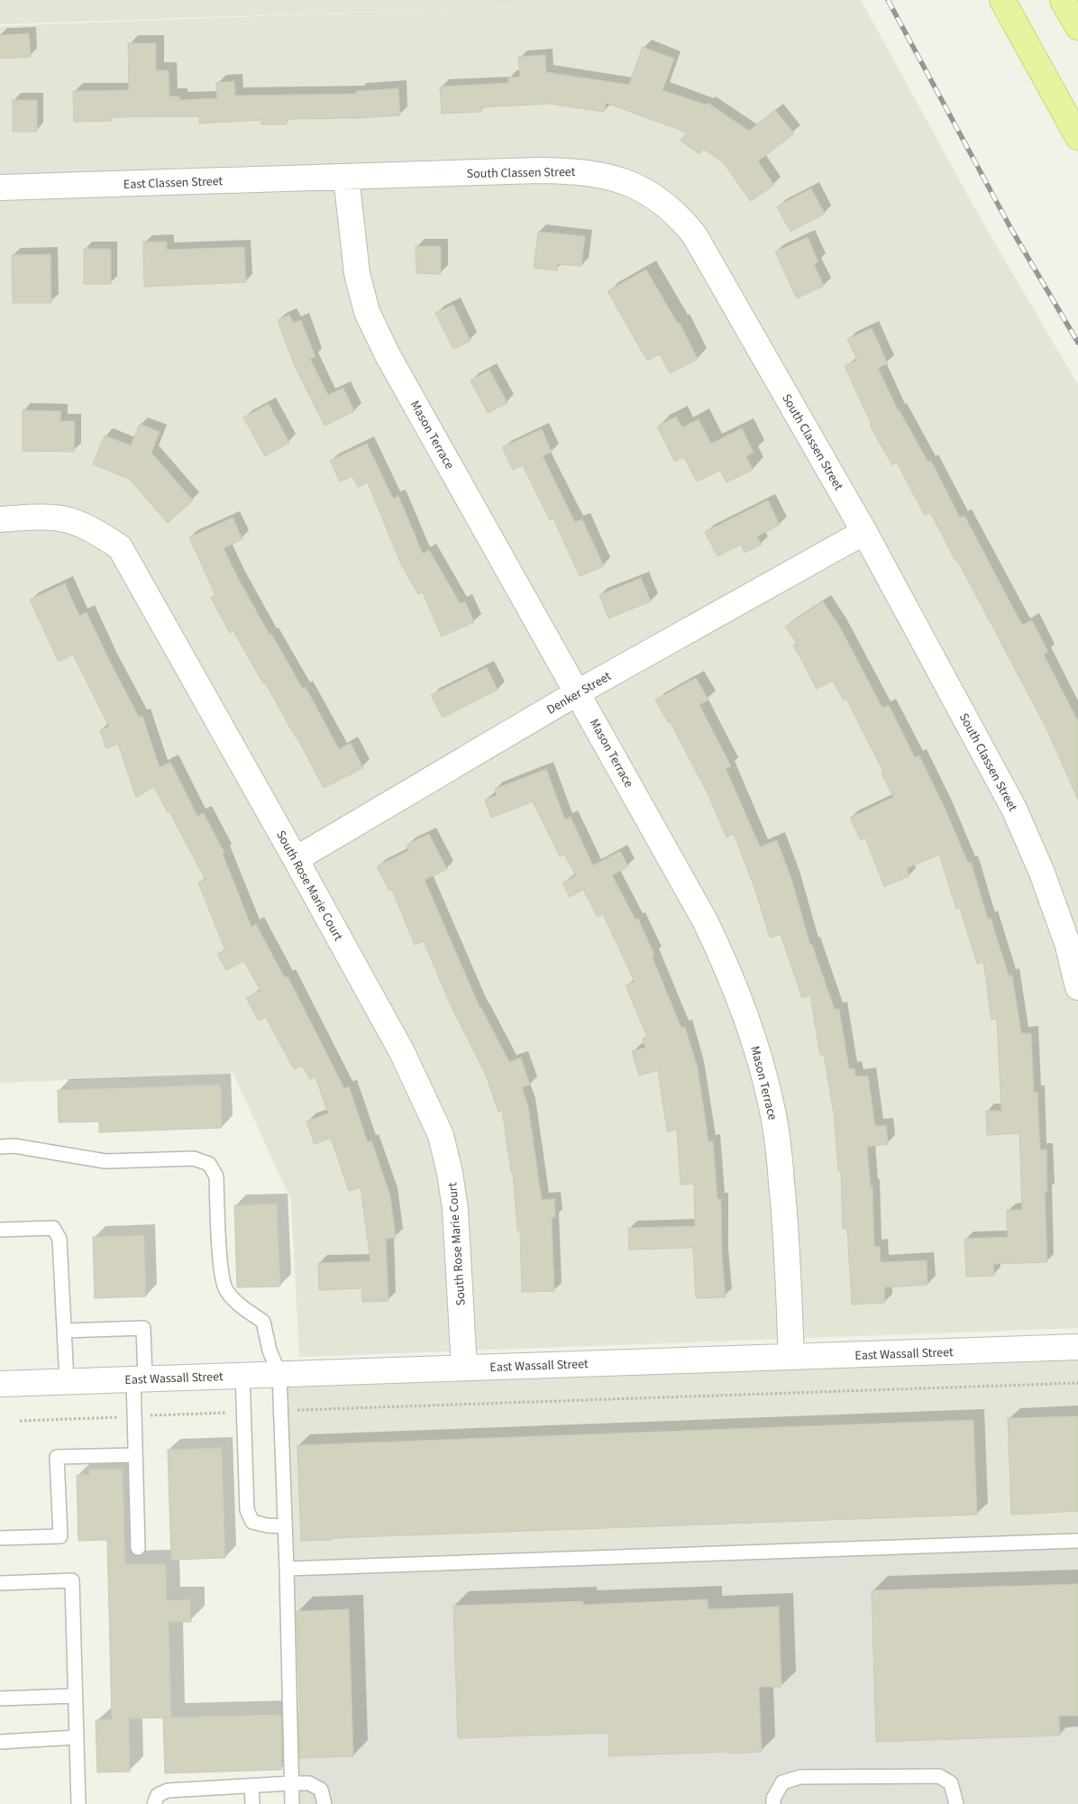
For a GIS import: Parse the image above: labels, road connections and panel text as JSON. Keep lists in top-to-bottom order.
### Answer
{
  "streets": {
    "street": [
      "South Classen Street",
      "East Classen Street",
      "Mason Terrace",
      "Denker Street",
      "South Rose Marie Court",
      "East Wassall Street"
    ]
  },
  "crossings": [
    ["South Classen Street", "East Classen Street"],
    ["South Classen Street", "Mason Terrace"],
    ["South Classen Street", "Denker Street"],
    ["East Classen Street", "Mason Terrace"],
    ["Mason Terrace", "Denker Street"],
    ["Mason Terrace", "East Wassall Street"],
    ["Denker Street", "South Rose Marie Court"],
    ["South Rose Marie Court", "East Wassall Street"]
  ]
}
